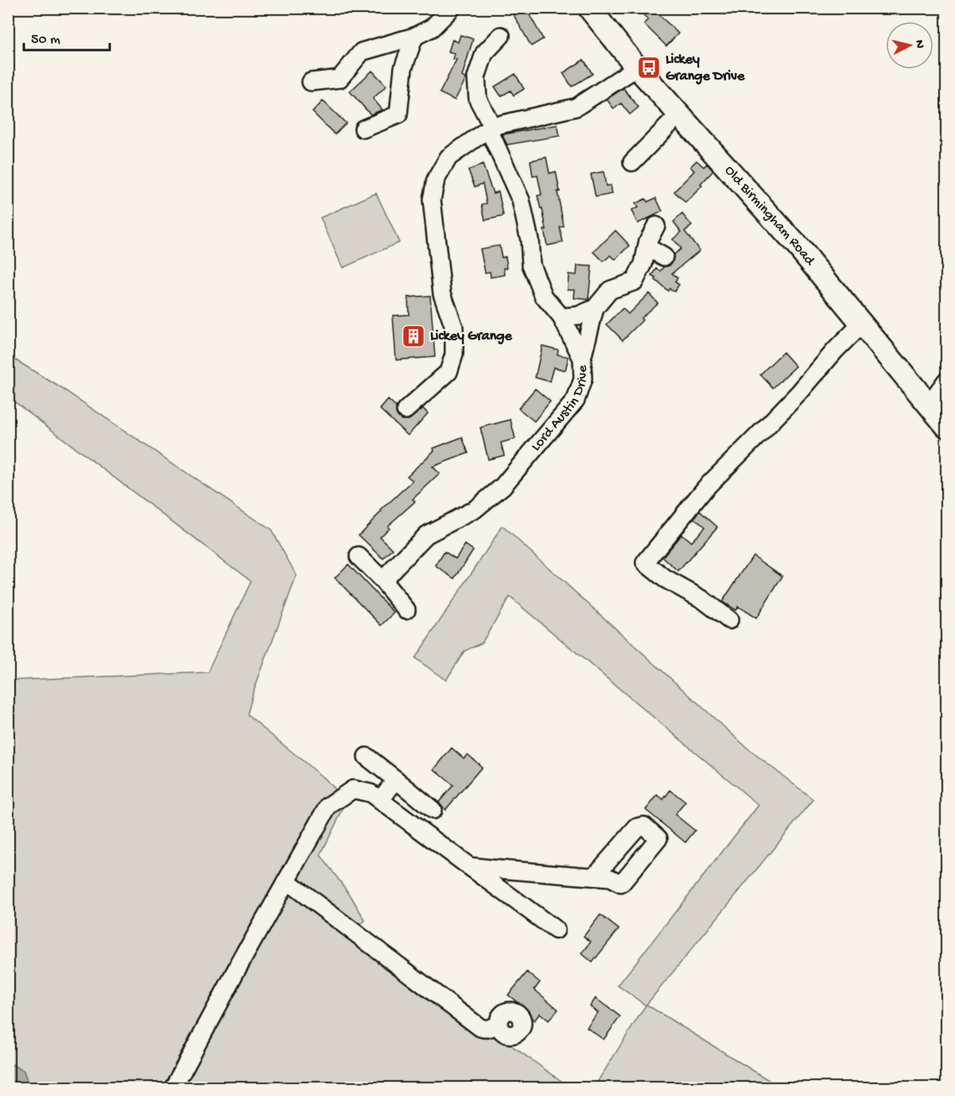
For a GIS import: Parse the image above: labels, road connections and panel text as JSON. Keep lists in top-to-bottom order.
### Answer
{
  "streets": {
    "main road": ["Old Birmingham Road"],
    "street": ["Lord Austin Drive"]
  },
  "places": {
    "bus stop": ["Lickey Grange Drive"],
    "building": ["Lickey Grange"]
  },
  "scale_bar": "50 m",
  "north": "right"
}
